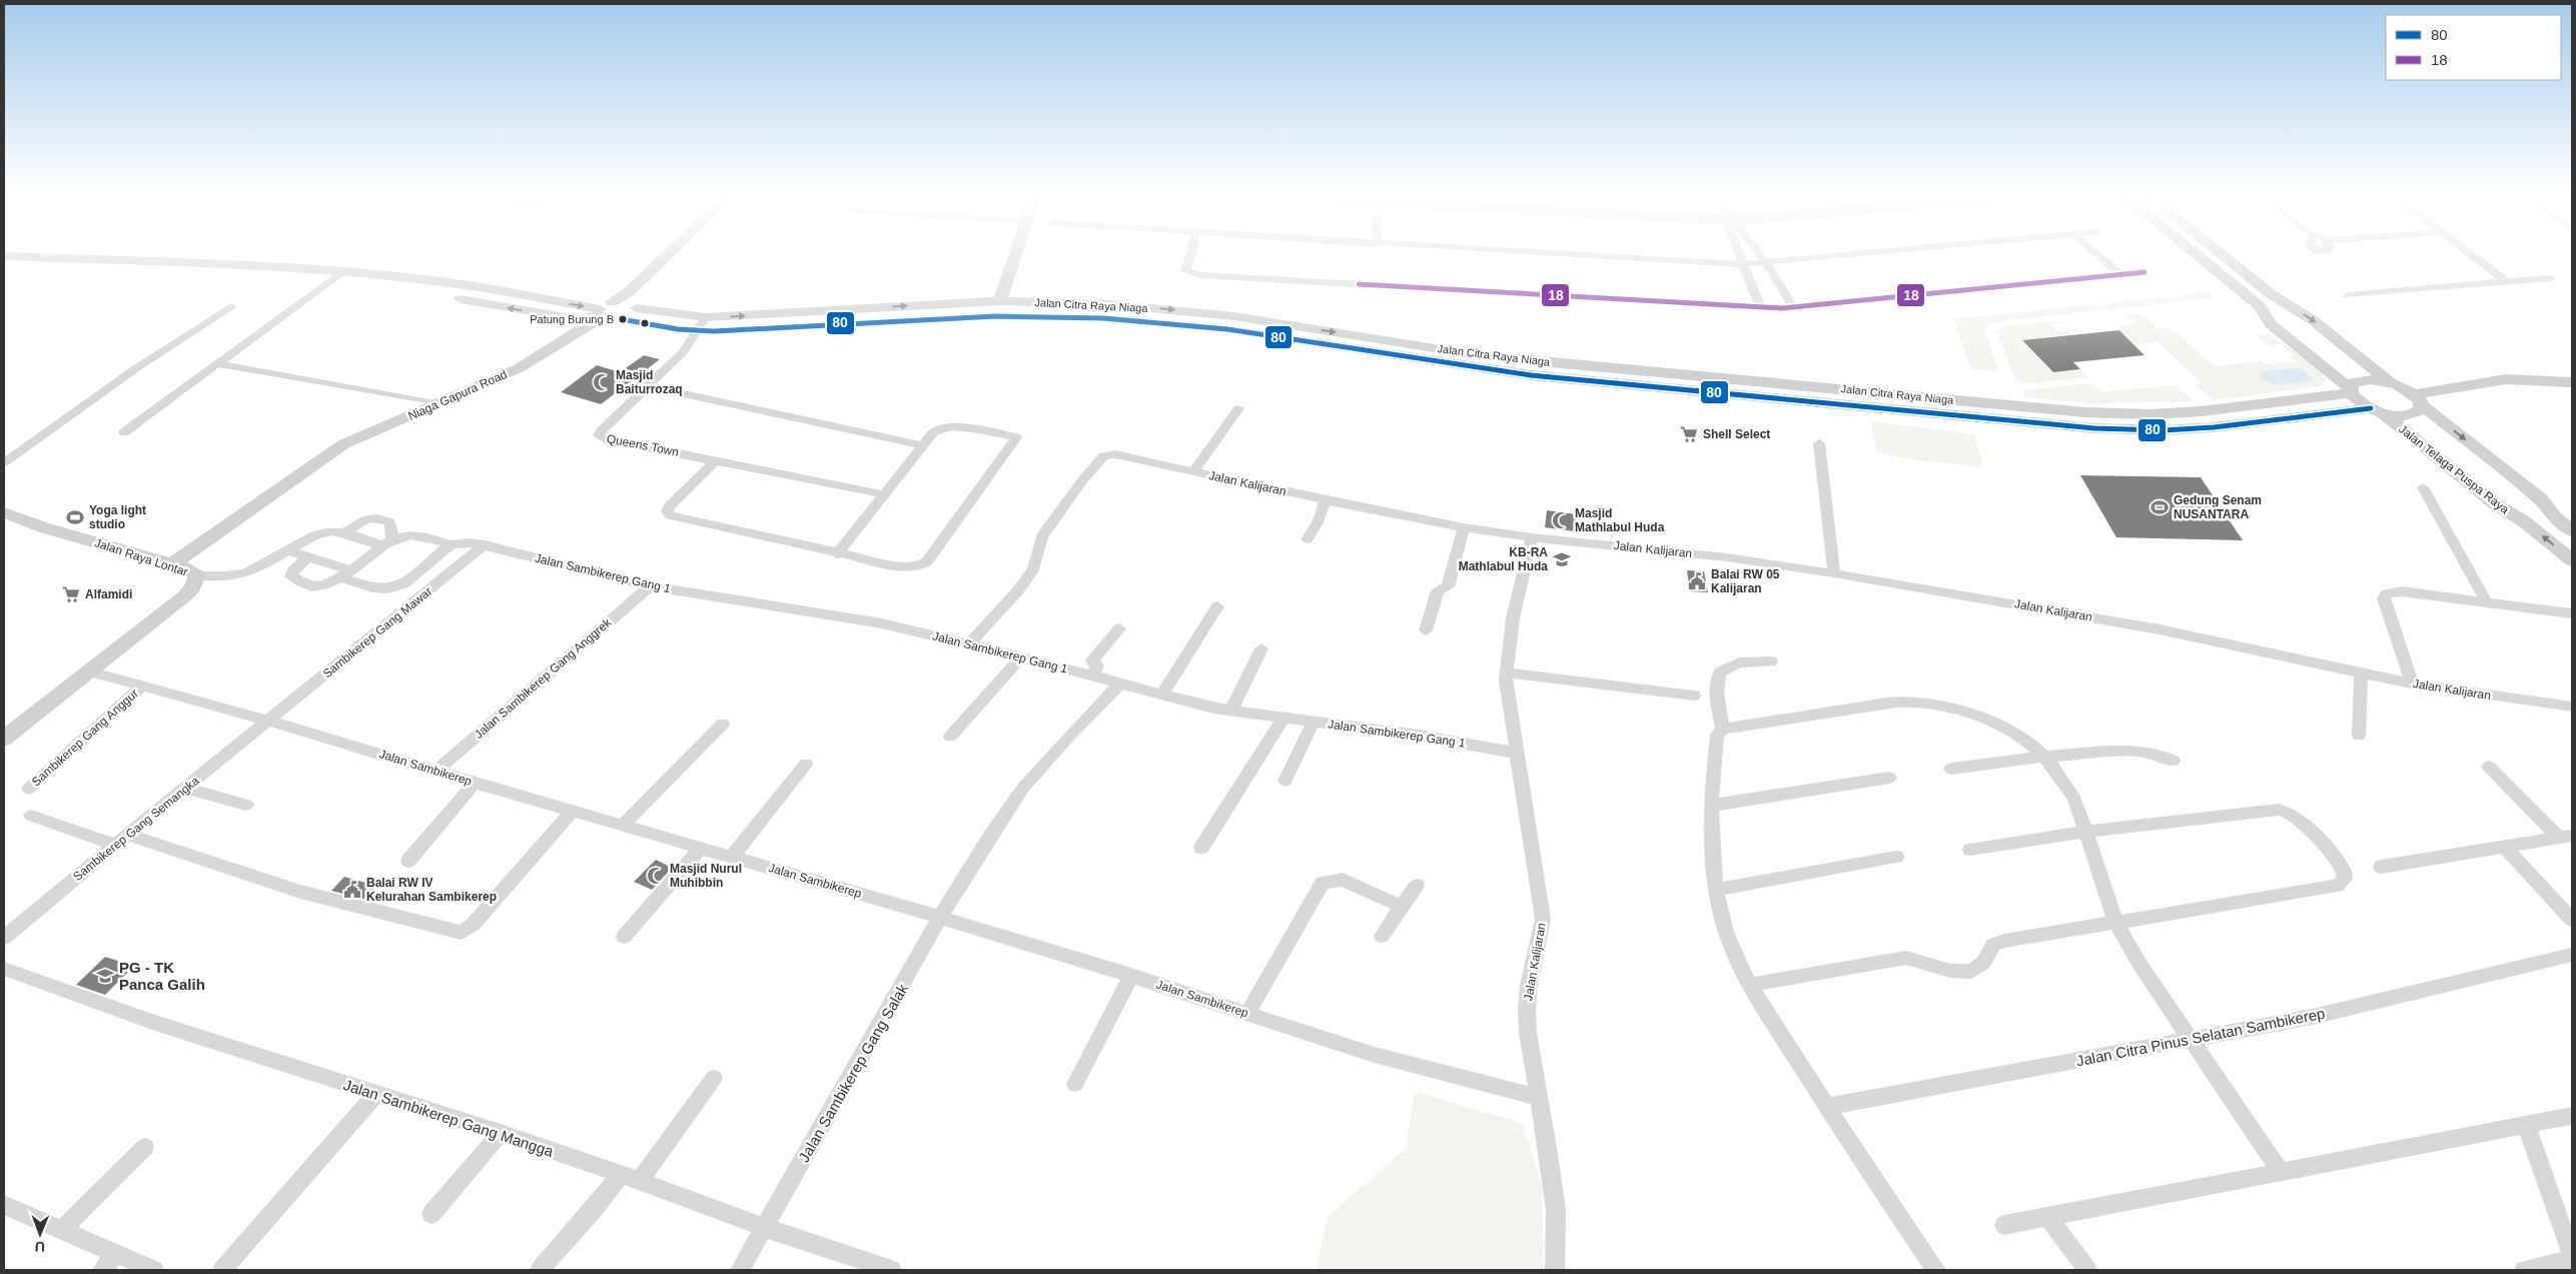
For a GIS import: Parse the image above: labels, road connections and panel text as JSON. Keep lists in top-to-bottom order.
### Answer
{
  "streets": {
    "street": [
      "Jalan Citra Raya Niaga",
      "Niaga Gapura Road",
      "Queens Town",
      "Jalan Telaga Puspa Raya",
      "Jalan Kalijaran",
      "Jalan Raya Lontar",
      "Jalan Sambikerep Gang 1",
      "Sambikerep Gang Mawar",
      "Jalan Sambikerep Gang Anggrek",
      "Sambikerep Gang Anggur",
      "Jalan Sambikerep",
      "Sambikerep Gang Semangka",
      "Jalan Citra Pinus Selatan Sambikerep",
      "Jalan Sambikerep Gang Salak",
      "Jalan Sambikerep Gang Mangga"
    ]
  },
  "crossings": [
    ["Jalan Citra Raya Niaga", "Niaga Gapura Road"],
    ["Jalan Citra Raya Niaga", "Queens Town"],
    ["Jalan Citra Raya Niaga", "Jalan Telaga Puspa Raya"],
    ["Niaga Gapura Road", "Jalan Raya Lontar"],
    ["Jalan Kalijaran", "Jalan Sambikerep Gang 1"],
    ["Jalan Kalijaran", "Jalan Sambikerep"],
    ["Jalan Raya Lontar", "Jalan Sambikerep"],
    ["Jalan Sambikerep Gang 1", "Sambikerep Gang Mawar"],
    ["Jalan Sambikerep Gang 1", "Jalan Sambikerep Gang Anggrek"],
    ["Jalan Sambikerep Gang 1", "Jalan Sambikerep Gang Salak"],
    ["Sambikerep Gang Mawar", "Jalan Sambikerep"],
    ["Sambikerep Gang Mawar", "Sambikerep Gang Semangka"],
    ["Jalan Sambikerep Gang Anggrek", "Jalan Sambikerep"],
    ["Sambikerep Gang Anggur", "Jalan Sambikerep"],
    ["Jalan Sambikerep", "Sambikerep Gang Semangka"],
    ["Jalan Sambikerep", "Jalan Sambikerep Gang Salak"],
    ["Jalan Sambikerep Gang Salak", "Jalan Sambikerep Gang Mangga"]
  ],
  "places": {
    "other": ["Patung Burung B"],
    "mosque": ["Masjid Baiturrozaq", "Masjid Mathlabul Huda", "Masjid Nurul Muhibbin"],
    "supermarket": ["Shell Select", "Alfamidi"],
    "sports": ["Gedung Senam NUSANTARA", "Yoga light studio"],
    "school or university": ["KB-RA Mathlabul Huda", "PG - TK Panca Galih"],
    "public building": ["Balai RW 05 Kalijaran", "Balai RW IV Kelurahan Sambikerep"]
  },
  "lines": ["transit line 18", "transit line 80"],
  "legend": ["80", "18"],
  "north": "bottom"
}
